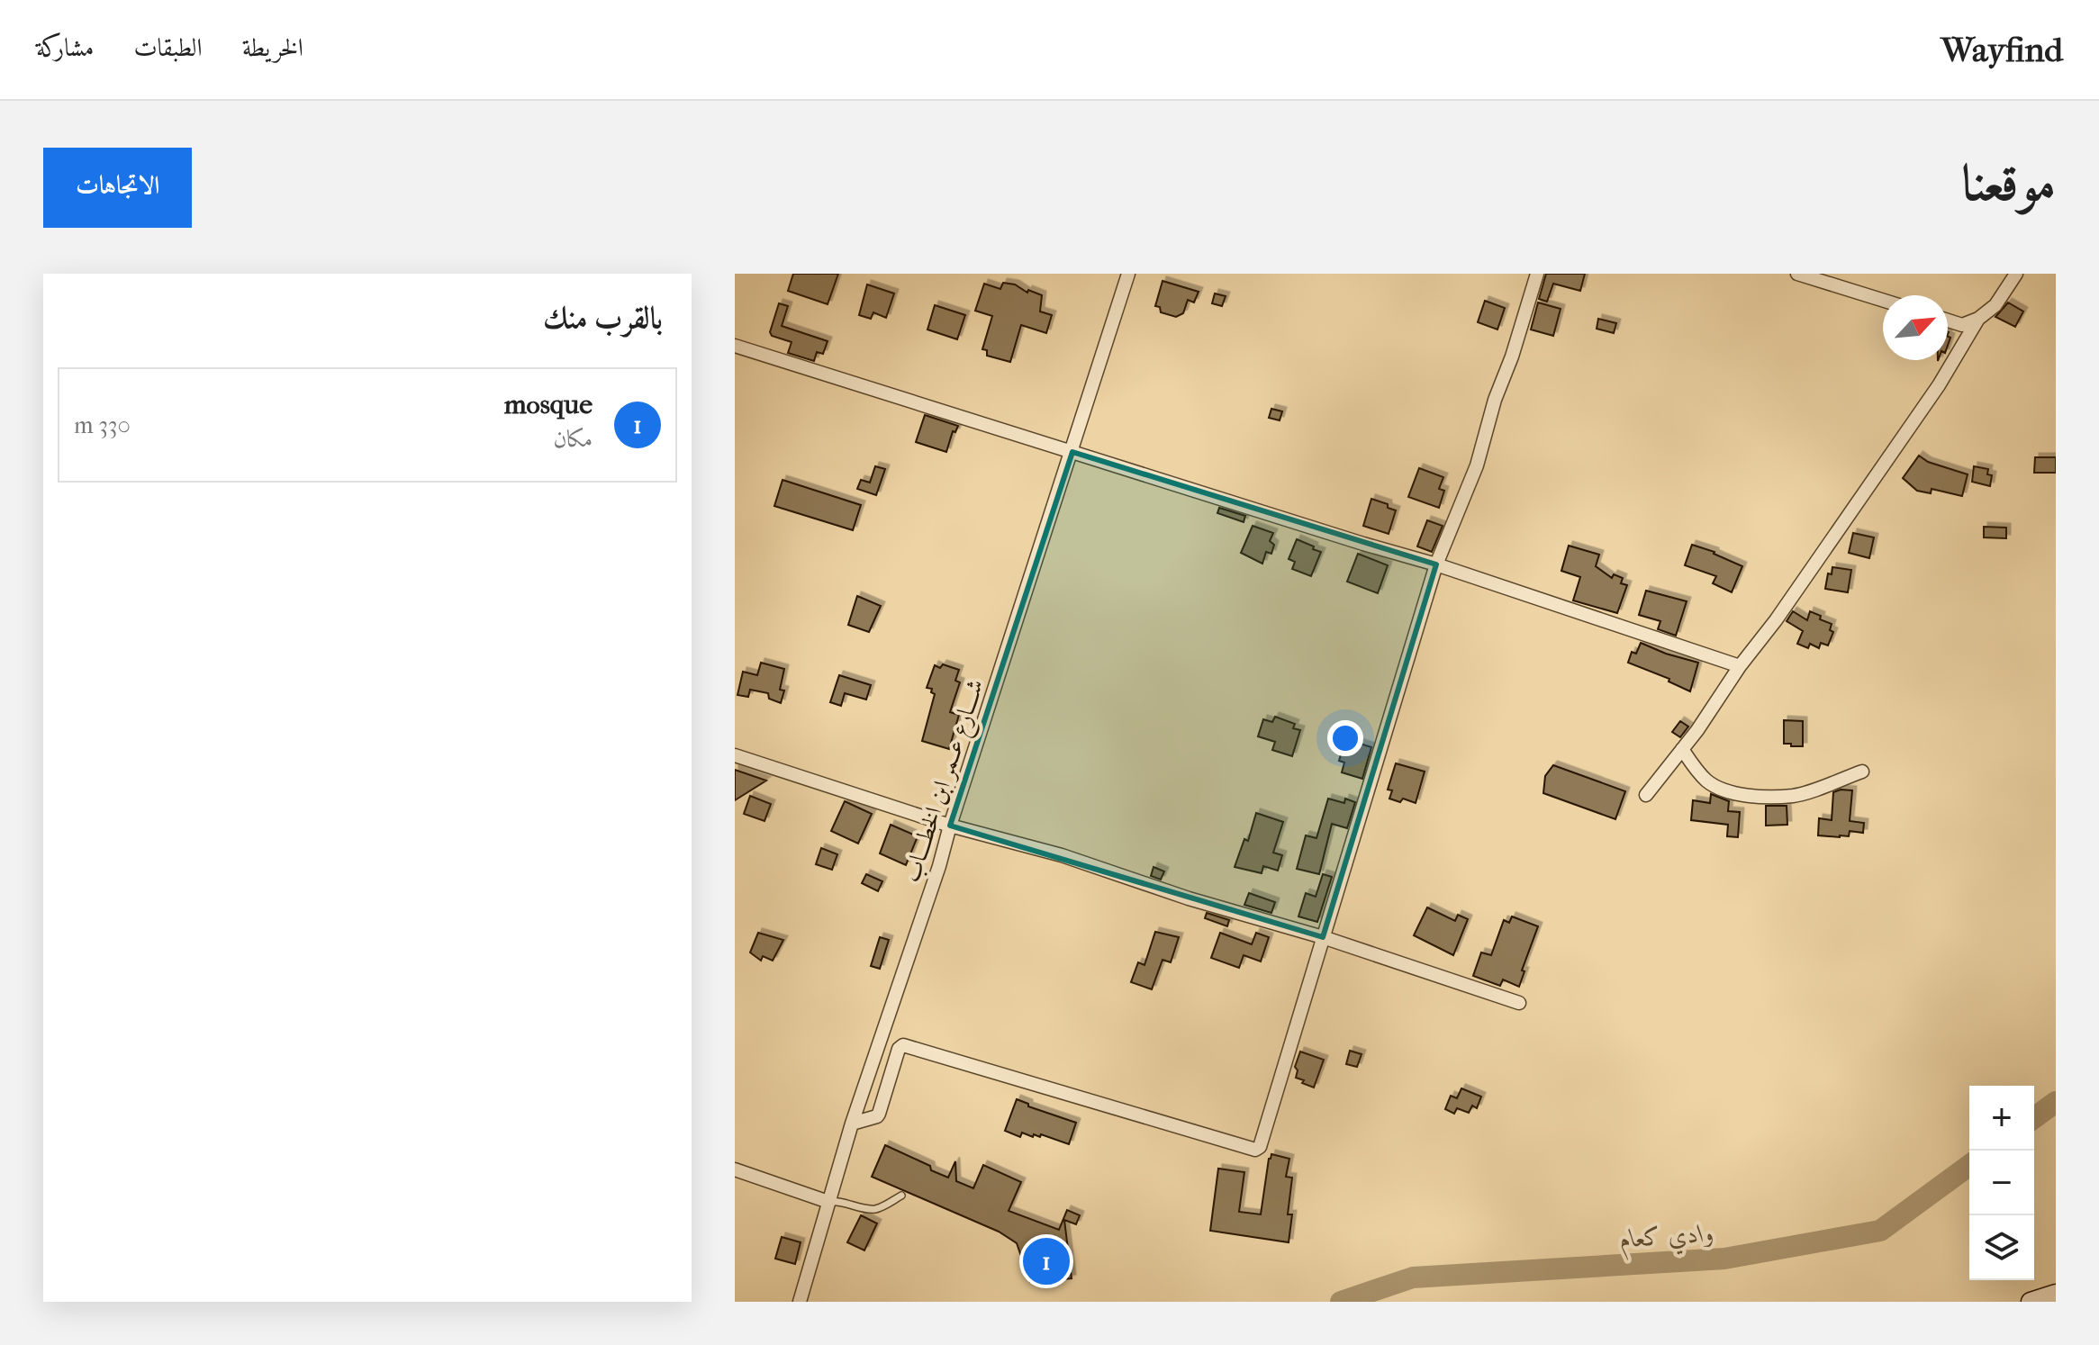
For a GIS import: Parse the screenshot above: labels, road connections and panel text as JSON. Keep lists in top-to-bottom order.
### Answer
{
  "streets": {
    "street": ["شــــارع عــمر ابن الخطــــاب"]
  },
  "water": ["وادي كعام"],
  "north": "top right",
  "page": {
    "header": "Wayfind",
    "nav": ["الخريطة", "الطبقات", "مشاركة"],
    "title": "موقعنا",
    "buttons": "الاتجاهات",
    "heading": "بالقرب منك",
    "list": [
      {
        "mark": "1",
        "name": "mosque",
        "note": "مكان",
        "value": "330 m"
      }
    ],
    "map_buttons": ["+", "−"],
    "pins": "1"
  }
}
